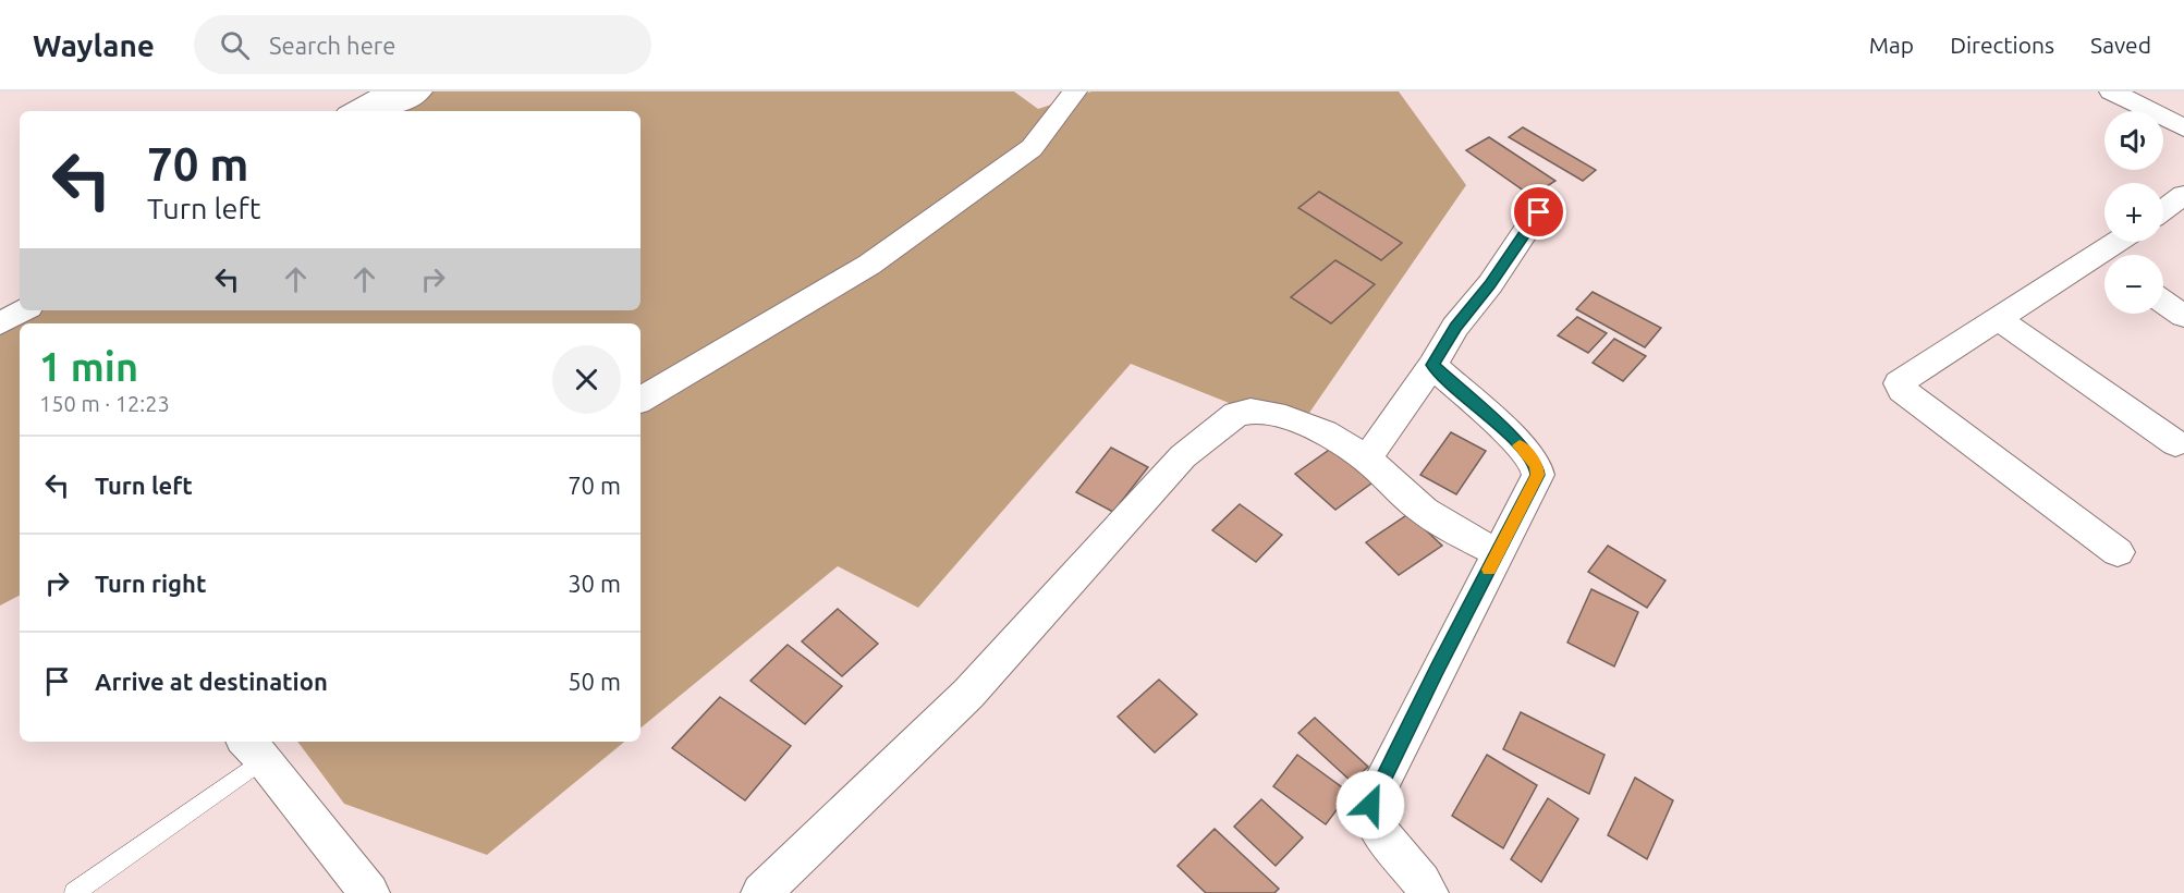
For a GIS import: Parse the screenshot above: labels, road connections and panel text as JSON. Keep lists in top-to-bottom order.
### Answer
{
  "page": {
    "header": "Waylane",
    "search": "Search here",
    "nav": ["Map", "Directions", "Saved"],
    "map_buttons": ["+", "−"],
    "turn": ["70 m", "Turn left"],
    "heading": ["1 min", "150 m · 12:23"],
    "list": [
      {
        "name": "Turn left",
        "value": "70 m"
      },
      {
        "name": "Turn right",
        "value": "30 m"
      },
      {
        "name": "Arrive at destination",
        "value": "50 m"
      }
    ]
  }
}
